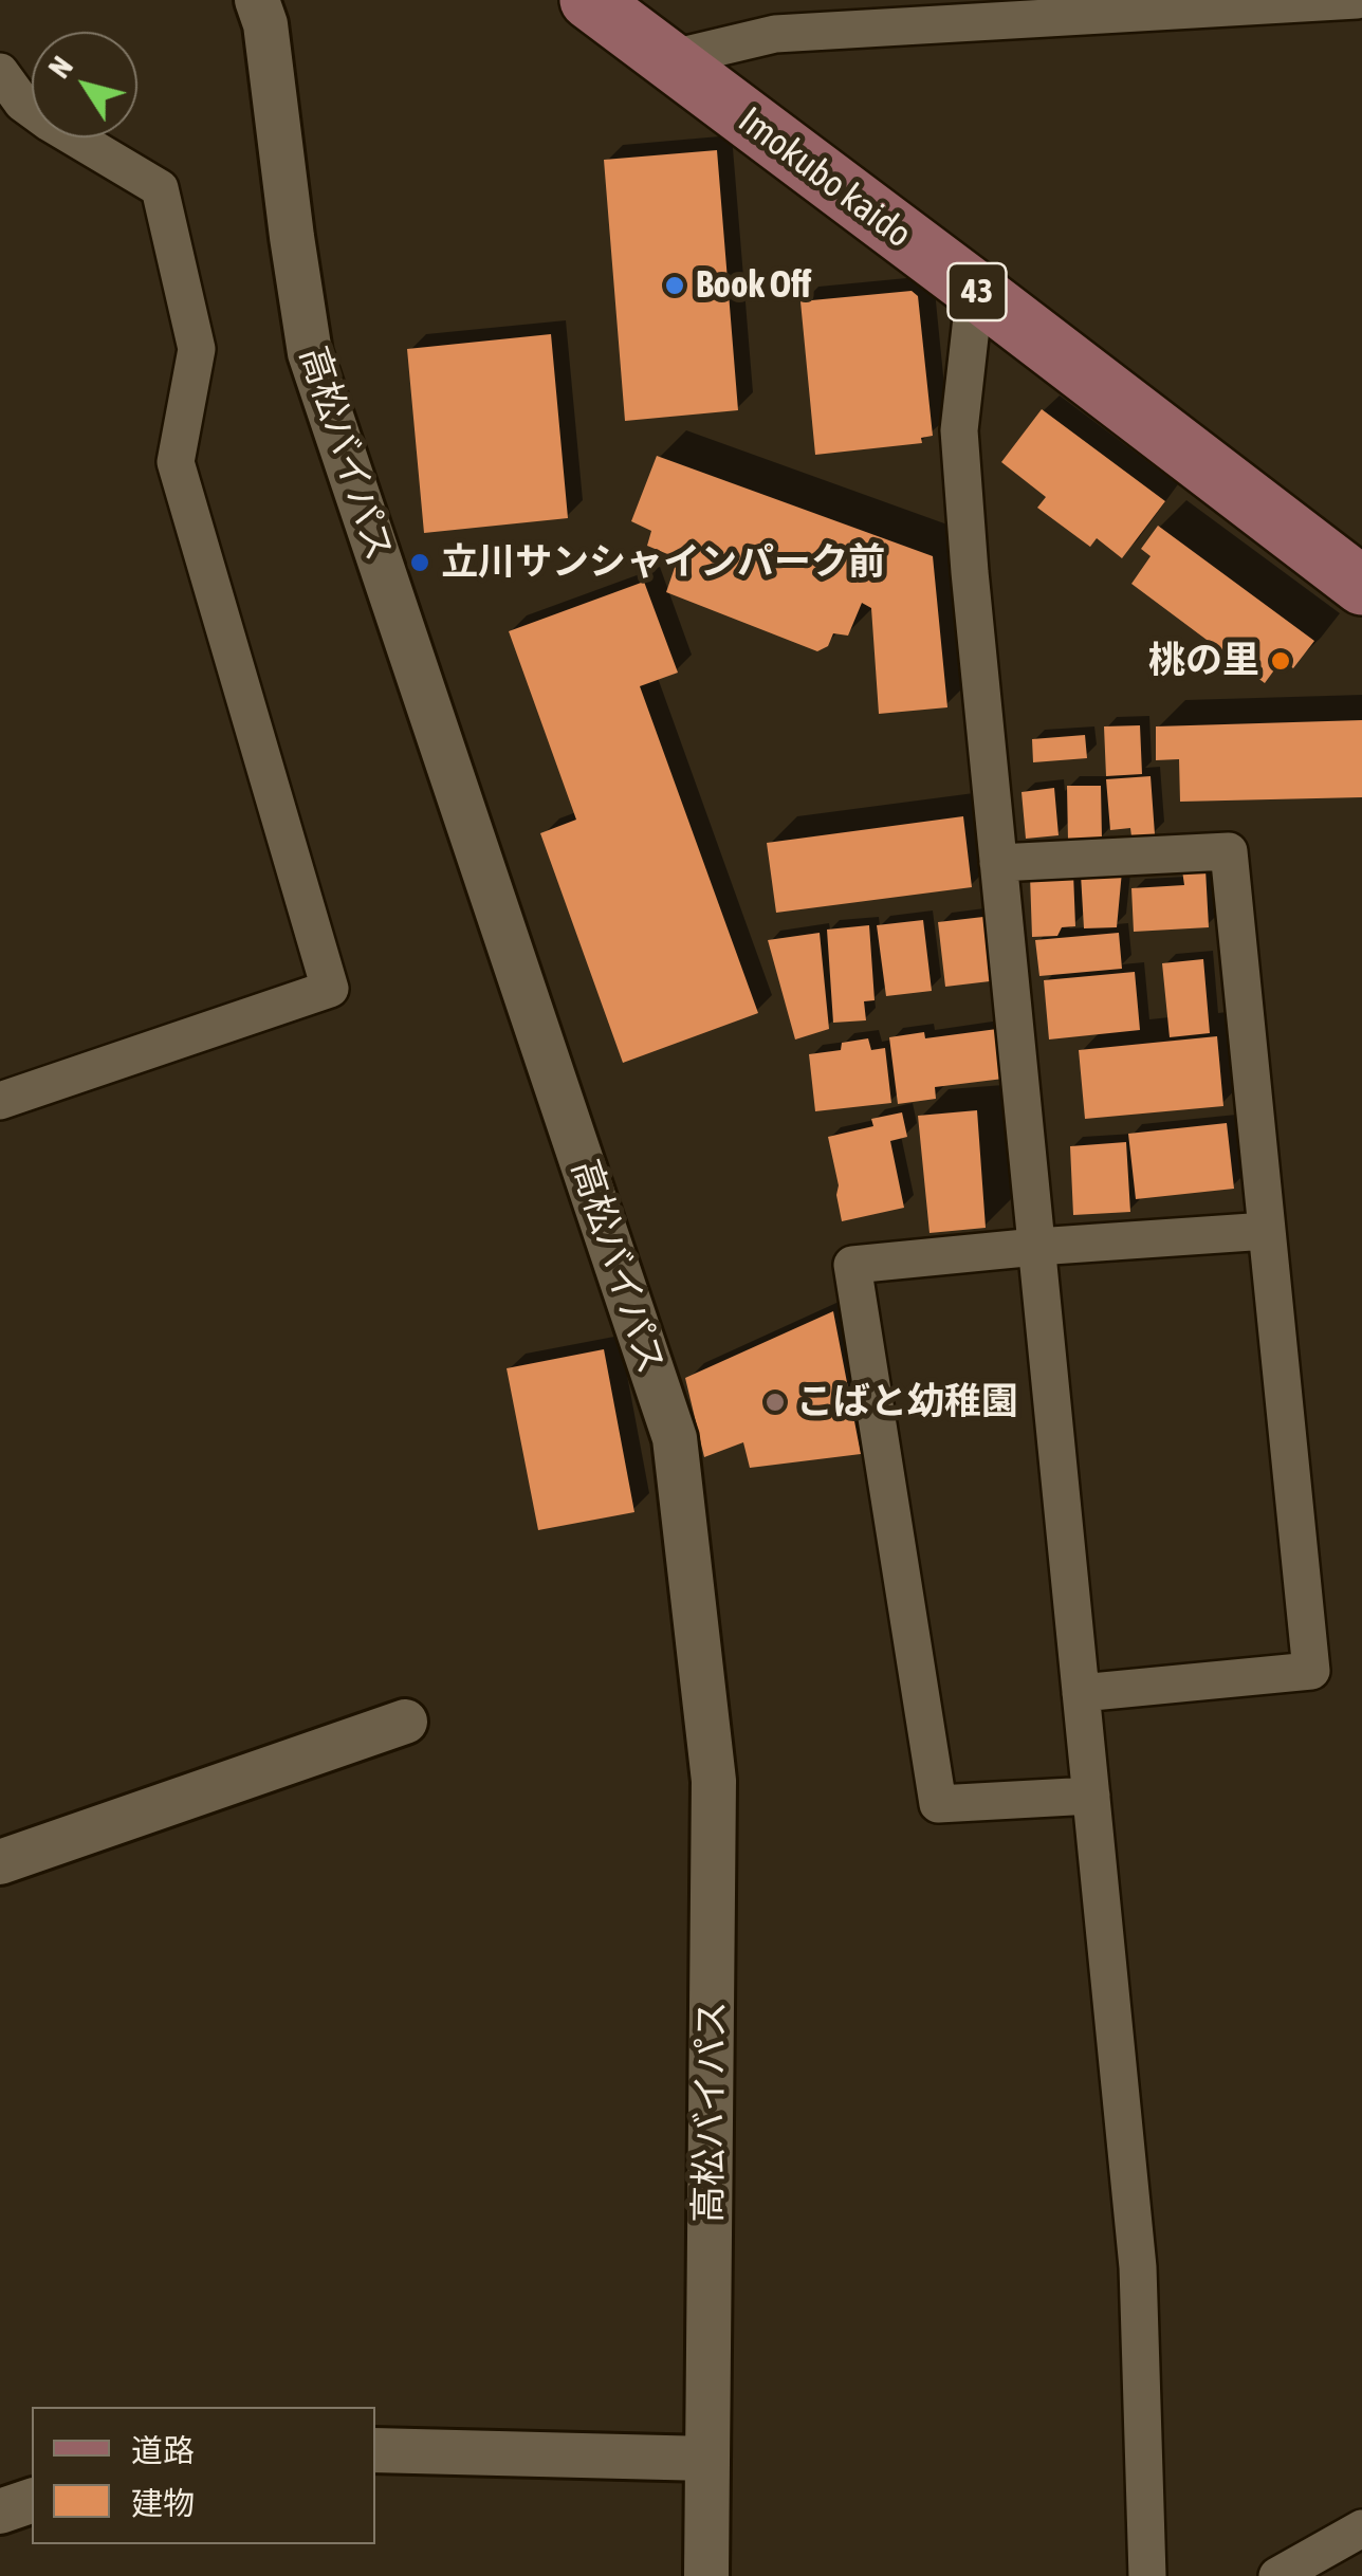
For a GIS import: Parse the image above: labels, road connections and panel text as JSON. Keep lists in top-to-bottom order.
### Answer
{
  "streets": {
    "main road": ["Imokubo kaido", "43"],
    "street": ["高松バイパス"]
  },
  "places": [
    "Book Off",
    "立川サンシャインパーク前",
    "桃の里",
    "こばと幼稚園"
  ],
  "legend": ["道路", "建物"],
  "north": "top left"
}
